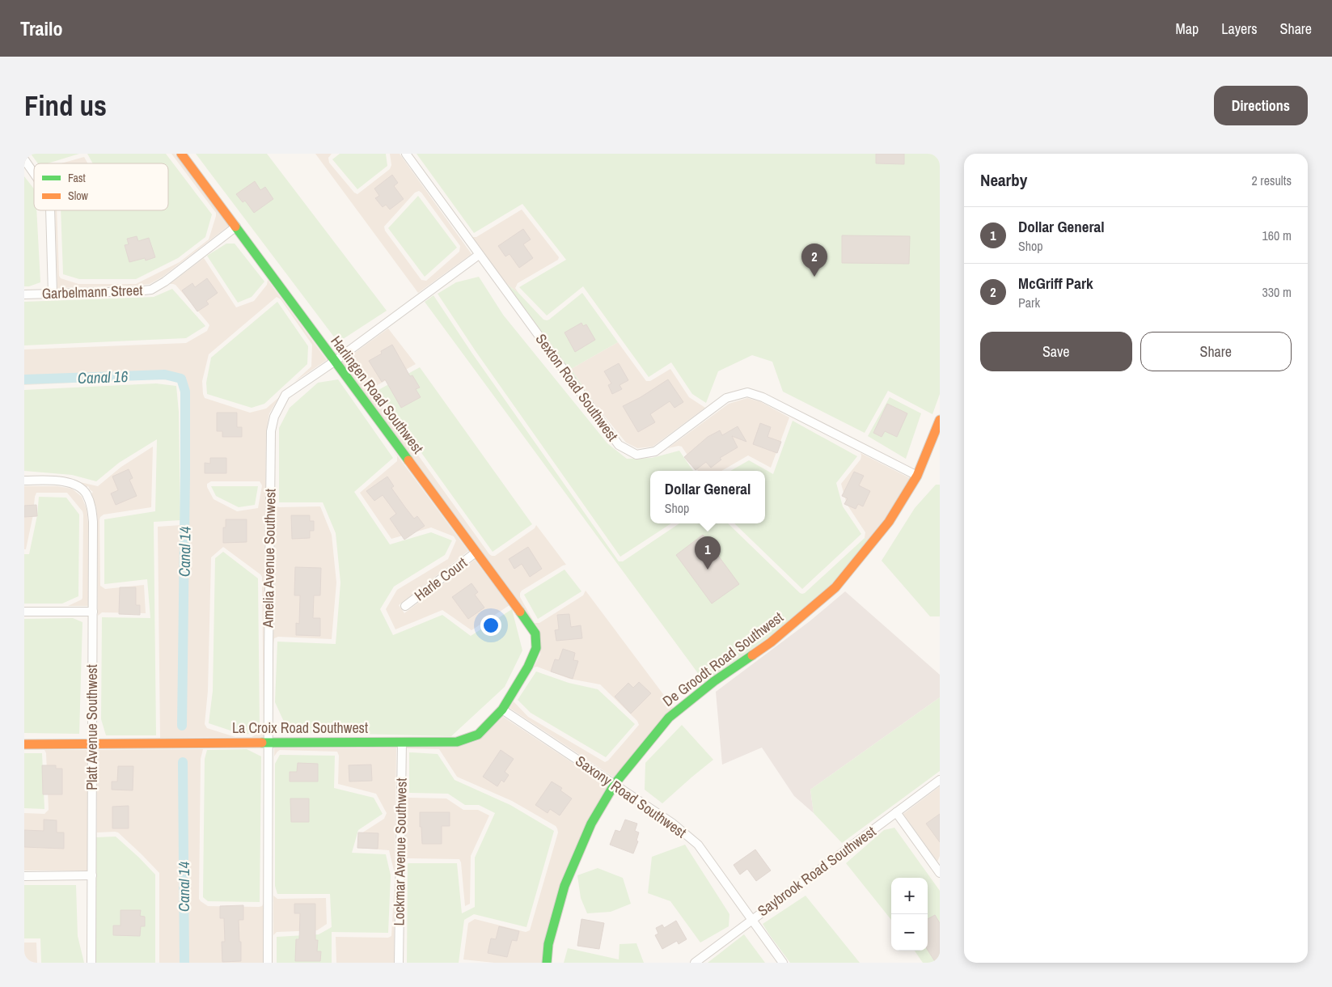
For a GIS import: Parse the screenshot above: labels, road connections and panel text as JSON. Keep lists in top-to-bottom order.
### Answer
{
  "streets": {
    "street": [
      "Garbelmann Street",
      "Sexton Road Southwest",
      "Harlingen Road Southwest",
      "Amelia Avenue Southwest",
      "Harle Court",
      "De Groodt Road Southwest",
      "Platt Avenue Southwest",
      "La Croix Road Southwest",
      "Saxony Road Southwest",
      "Lockmar Avenue Southwest",
      "Saybrook Road Southwest"
    ]
  },
  "crossings": [
    ["Garbelmann Street", "Harlingen Road Southwest"],
    ["Sexton Road Southwest", "Amelia Avenue Southwest"],
    ["Sexton Road Southwest", "De Groodt Road Southwest"],
    ["Harlingen Road Southwest", "Amelia Avenue Southwest"],
    ["Harlingen Road Southwest", "Harle Court"],
    ["Harlingen Road Southwest", "La Croix Road Southwest"],
    ["Amelia Avenue Southwest", "La Croix Road Southwest"],
    ["De Groodt Road Southwest", "Saxony Road Southwest"],
    ["Platt Avenue Southwest", "La Croix Road Southwest"],
    ["La Croix Road Southwest", "Saxony Road Southwest"],
    ["La Croix Road Southwest", "Lockmar Avenue Southwest"],
    ["Saxony Road Southwest", "Saybrook Road Southwest"]
  ],
  "water": ["Canal 16", "Canal 14"],
  "legend": ["Fast", "Slow"],
  "page": {
    "header": "Trailo",
    "nav": ["Map", "Layers", "Share"],
    "buttons": [
      "Directions",
      ["Save", "Share"]
    ],
    "title": "Find us",
    "heading": ["Nearby", "2 results"],
    "list": [
      {
        "mark": "1",
        "name": "Dollar General",
        "note": "Shop",
        "value": "160 m"
      },
      {
        "mark": "2",
        "name": "McGriff Park",
        "note": "Park",
        "value": "330 m"
      }
    ],
    "pins": ["2", "1"],
    "popup": ["Dollar General", "Shop"],
    "map_buttons": ["+", "−"]
  }
}
